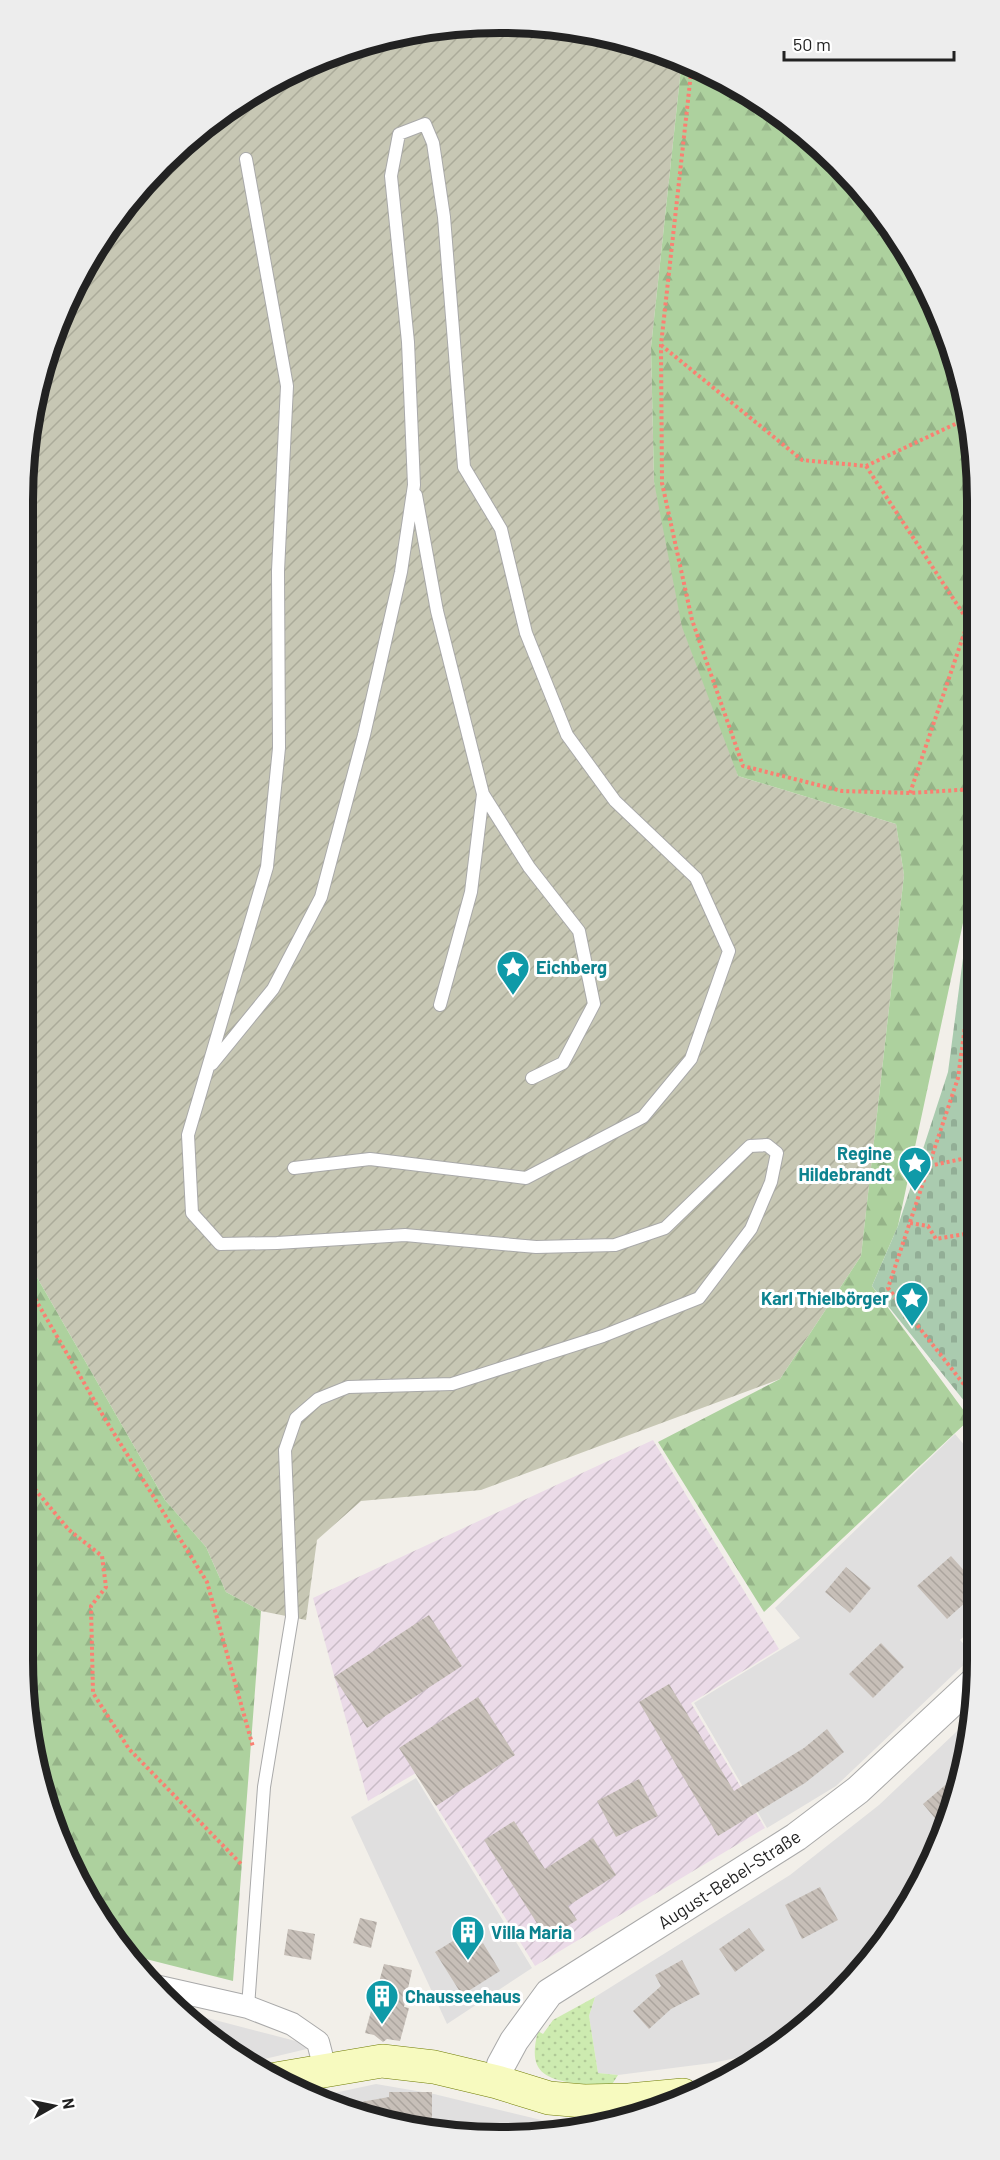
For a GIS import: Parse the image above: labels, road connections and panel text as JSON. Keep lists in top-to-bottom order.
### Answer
{
  "streets": {
    "street": ["August-Bebel-Straße"]
  },
  "places": {
    "place": ["Eichberg", "Regine Hildebrandt", "Karl Thielbörger"],
    "building": ["Villa Maria", "Chausseehaus"]
  },
  "scale_bar": "50 m",
  "north": "right"
}
